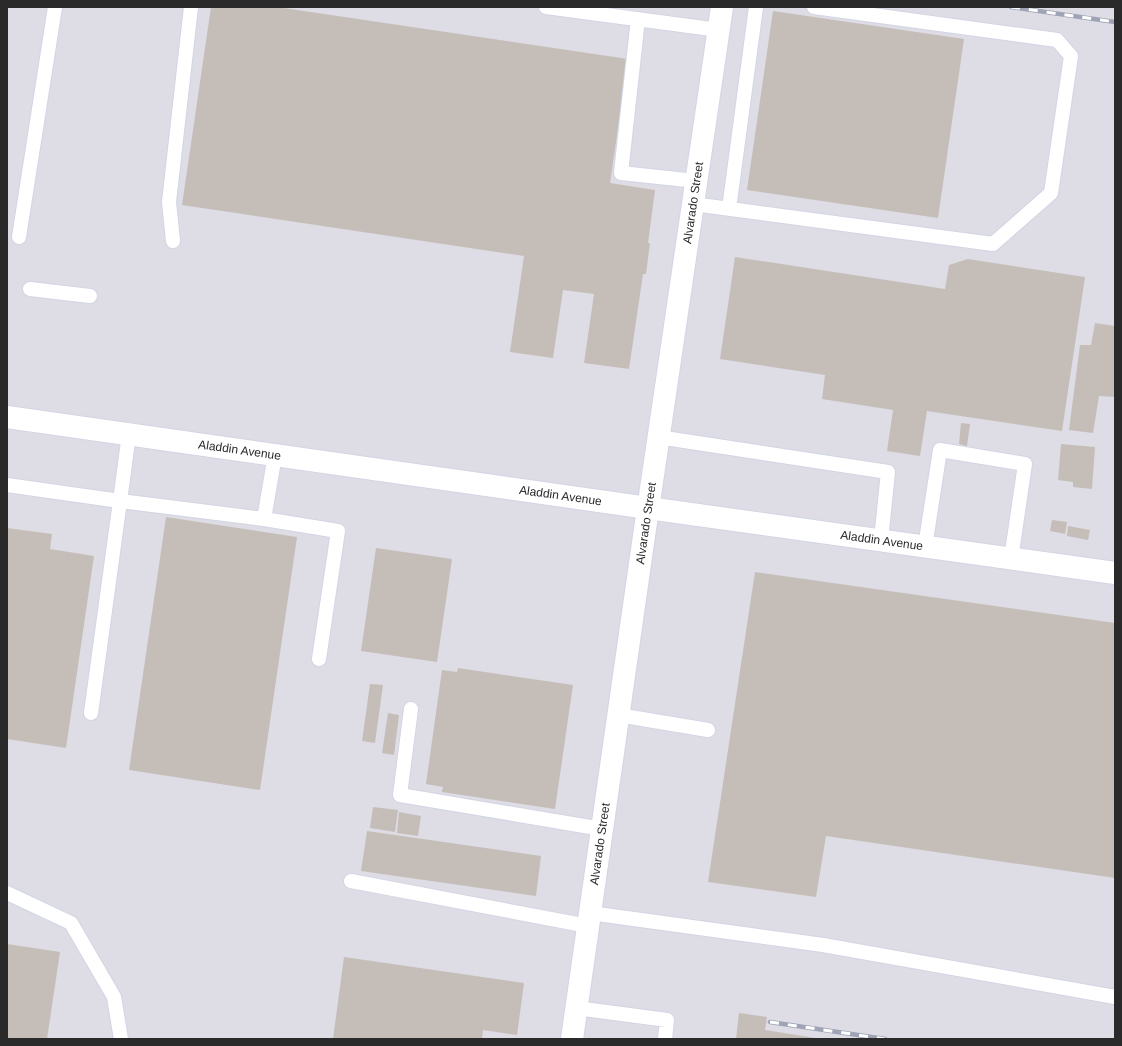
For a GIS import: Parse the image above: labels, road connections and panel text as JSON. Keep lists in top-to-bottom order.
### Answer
{
  "streets": {
    "street": ["Alvarado Street", "Aladdin Avenue"]
  },
  "crossings": [
    ["Alvarado Street", "Aladdin Avenue"]
  ]
}
